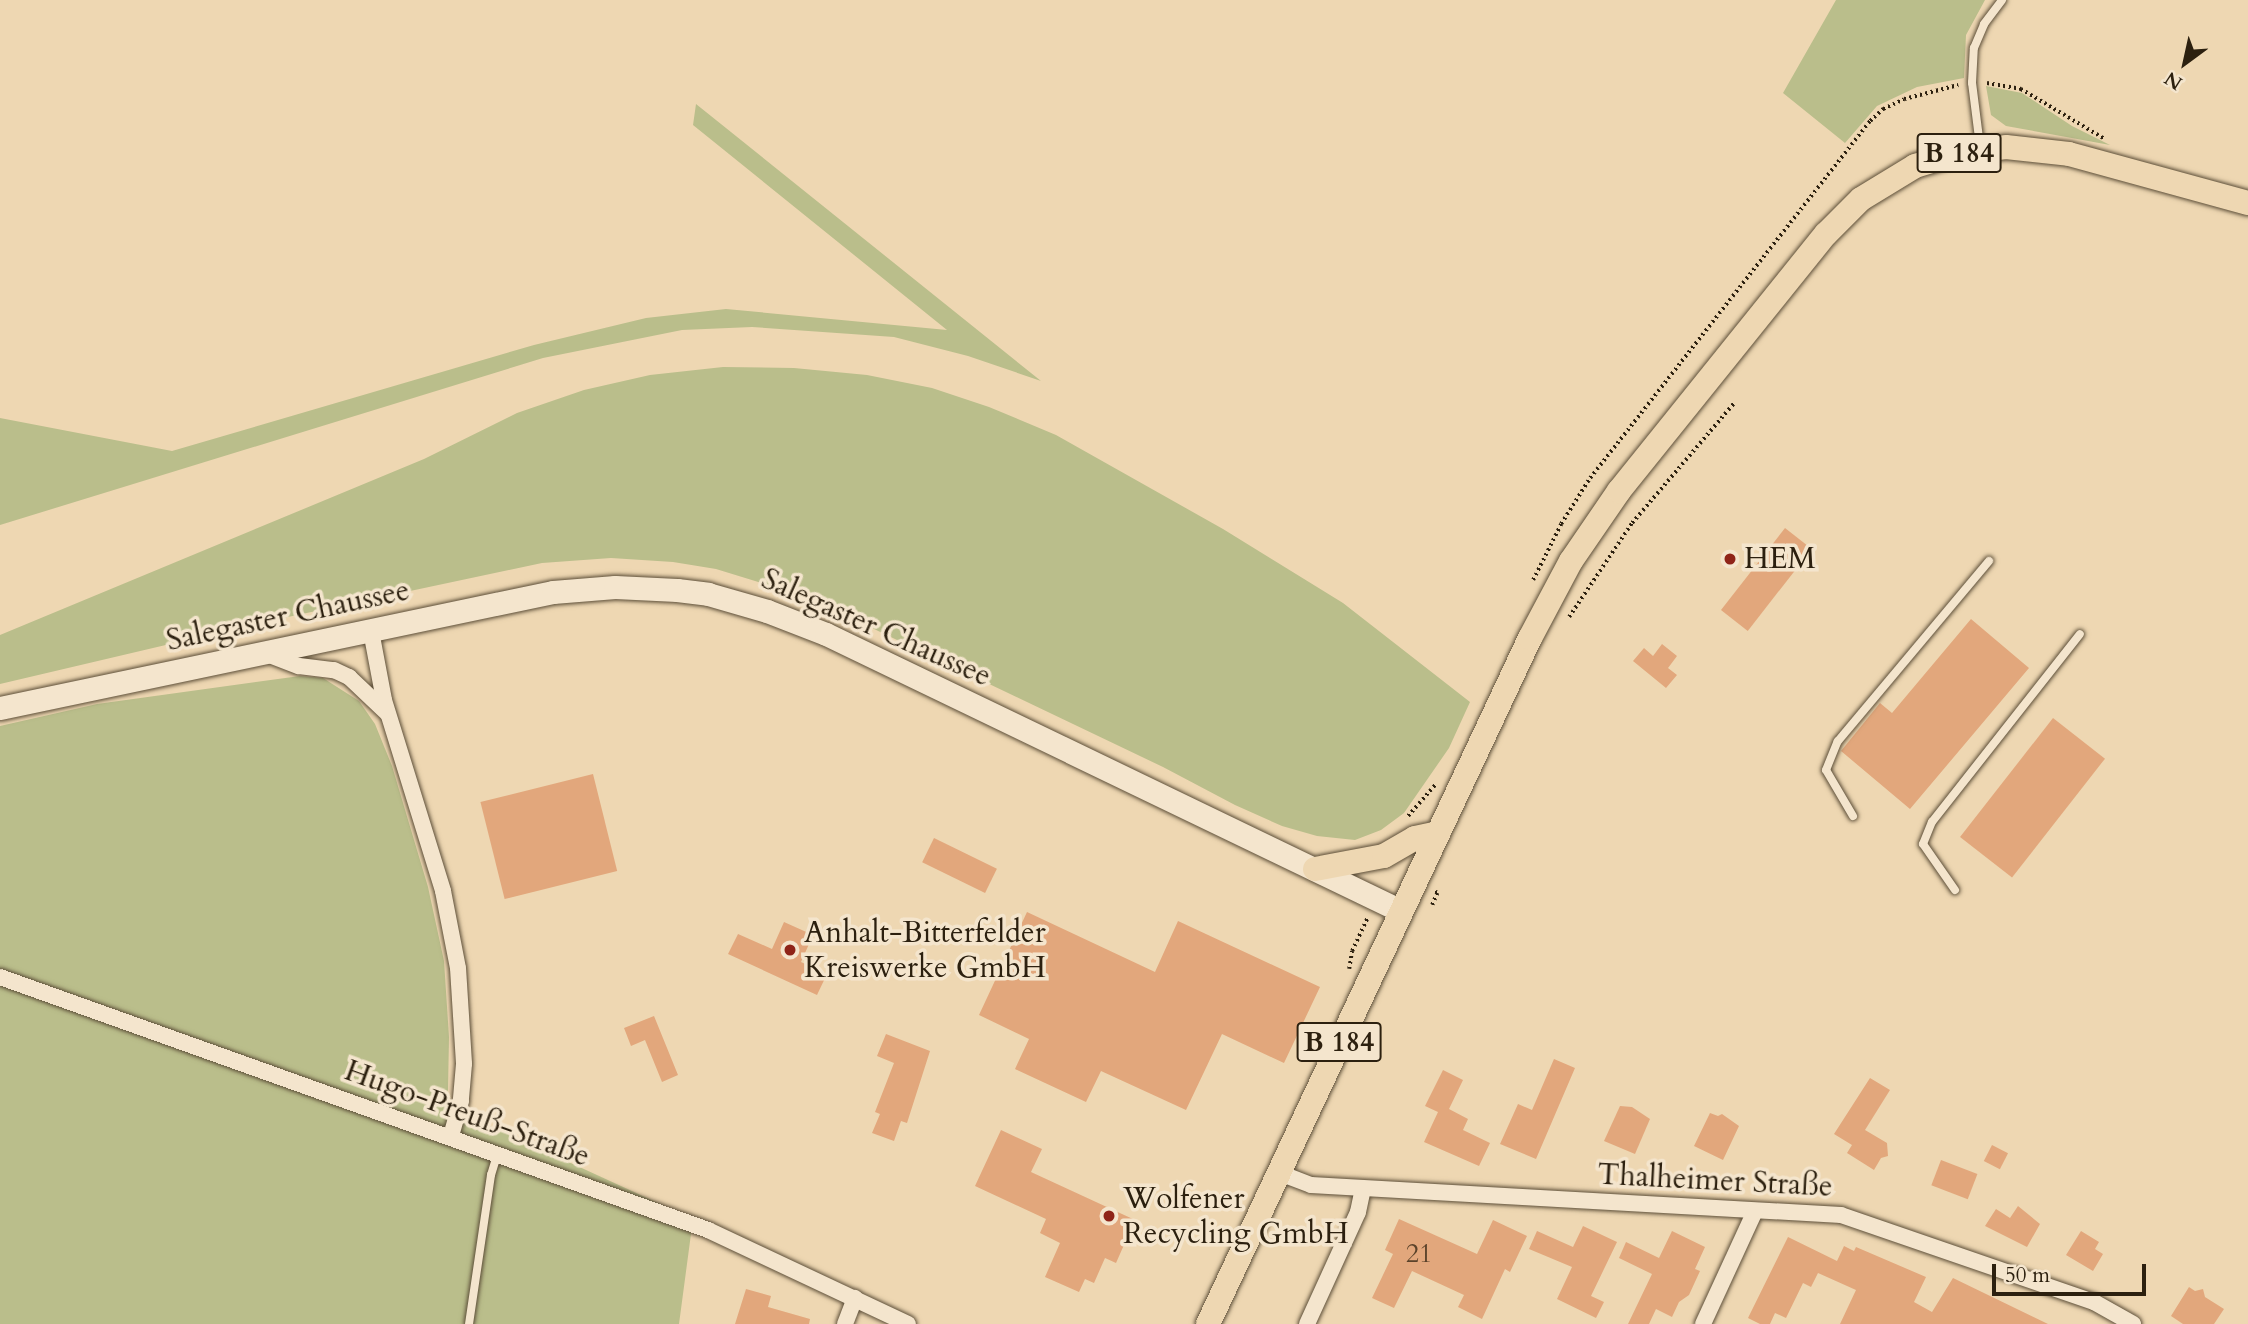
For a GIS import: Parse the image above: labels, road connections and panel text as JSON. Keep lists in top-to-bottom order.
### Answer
{
  "streets": {
    "main road": ["B 184", "Salegaster Chaussee"],
    "street": ["Hugo-Preuß-Straße", "Thalheimer Straße"]
  },
  "crossings": [
    ["B 184", "Salegaster Chaussee"],
    ["B 184", "Thalheimer Straße"]
  ],
  "places": ["HEM", "Anhalt-Bitterfelder Kreiswerke GmbH", "Wolfener Recycling GmbH"],
  "house_numbers": ["21"],
  "scale_bar": "50 m",
  "north": "bottom left"
}
